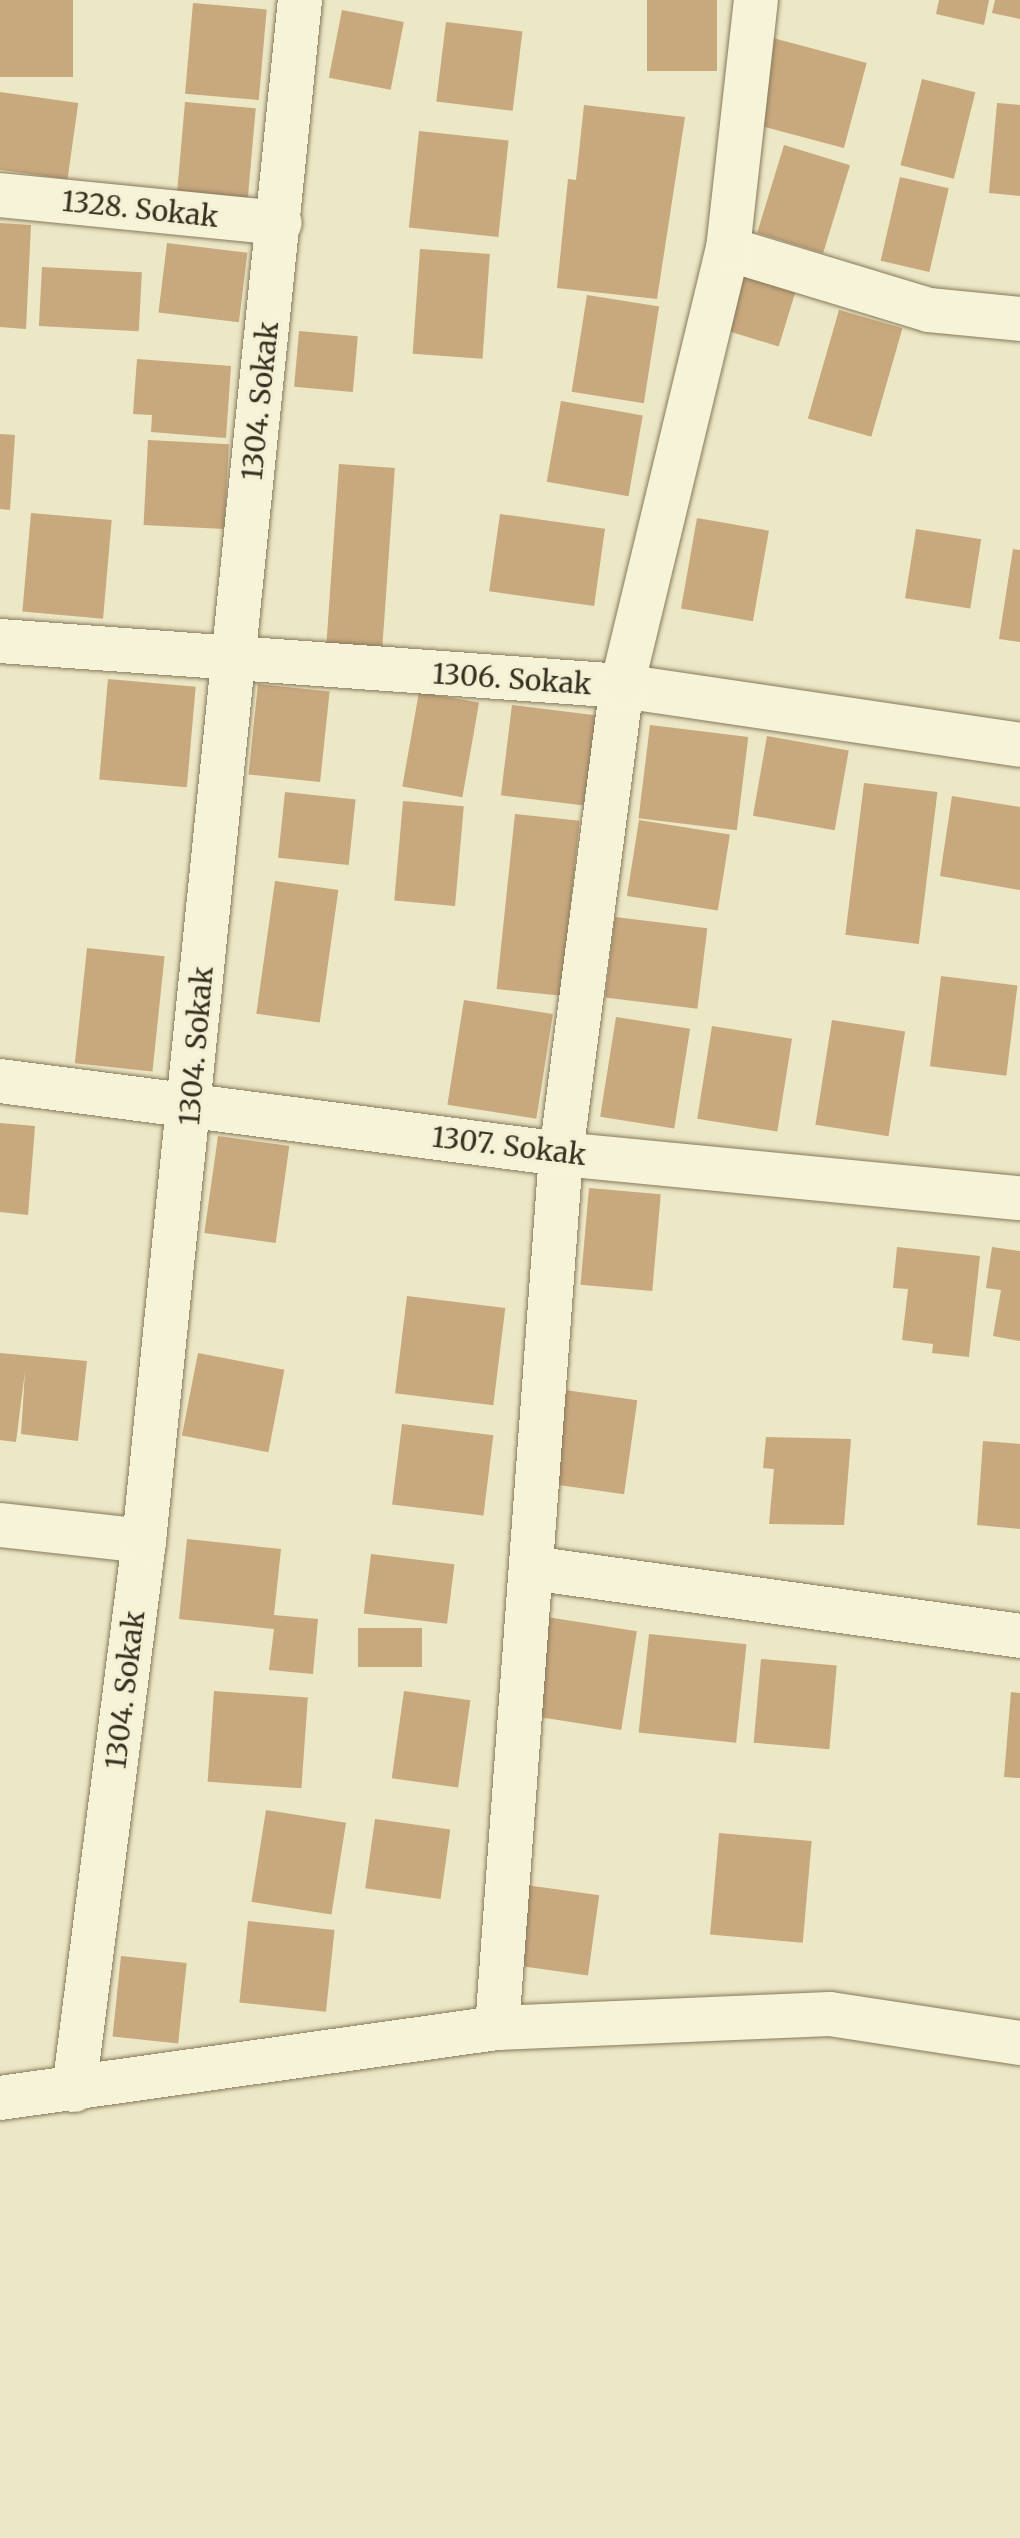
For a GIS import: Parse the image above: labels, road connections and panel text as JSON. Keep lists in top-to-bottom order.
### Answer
{
  "streets": {
    "street": [
      "1328. Sokak",
      "1304. Sokak",
      "1306. Sokak",
      "1307. Sokak"
    ]
  },
  "crossings": [
    ["1328. Sokak", "1304. Sokak"],
    ["1304. Sokak", "1306. Sokak"],
    ["1304. Sokak", "1307. Sokak"]
  ]
}
